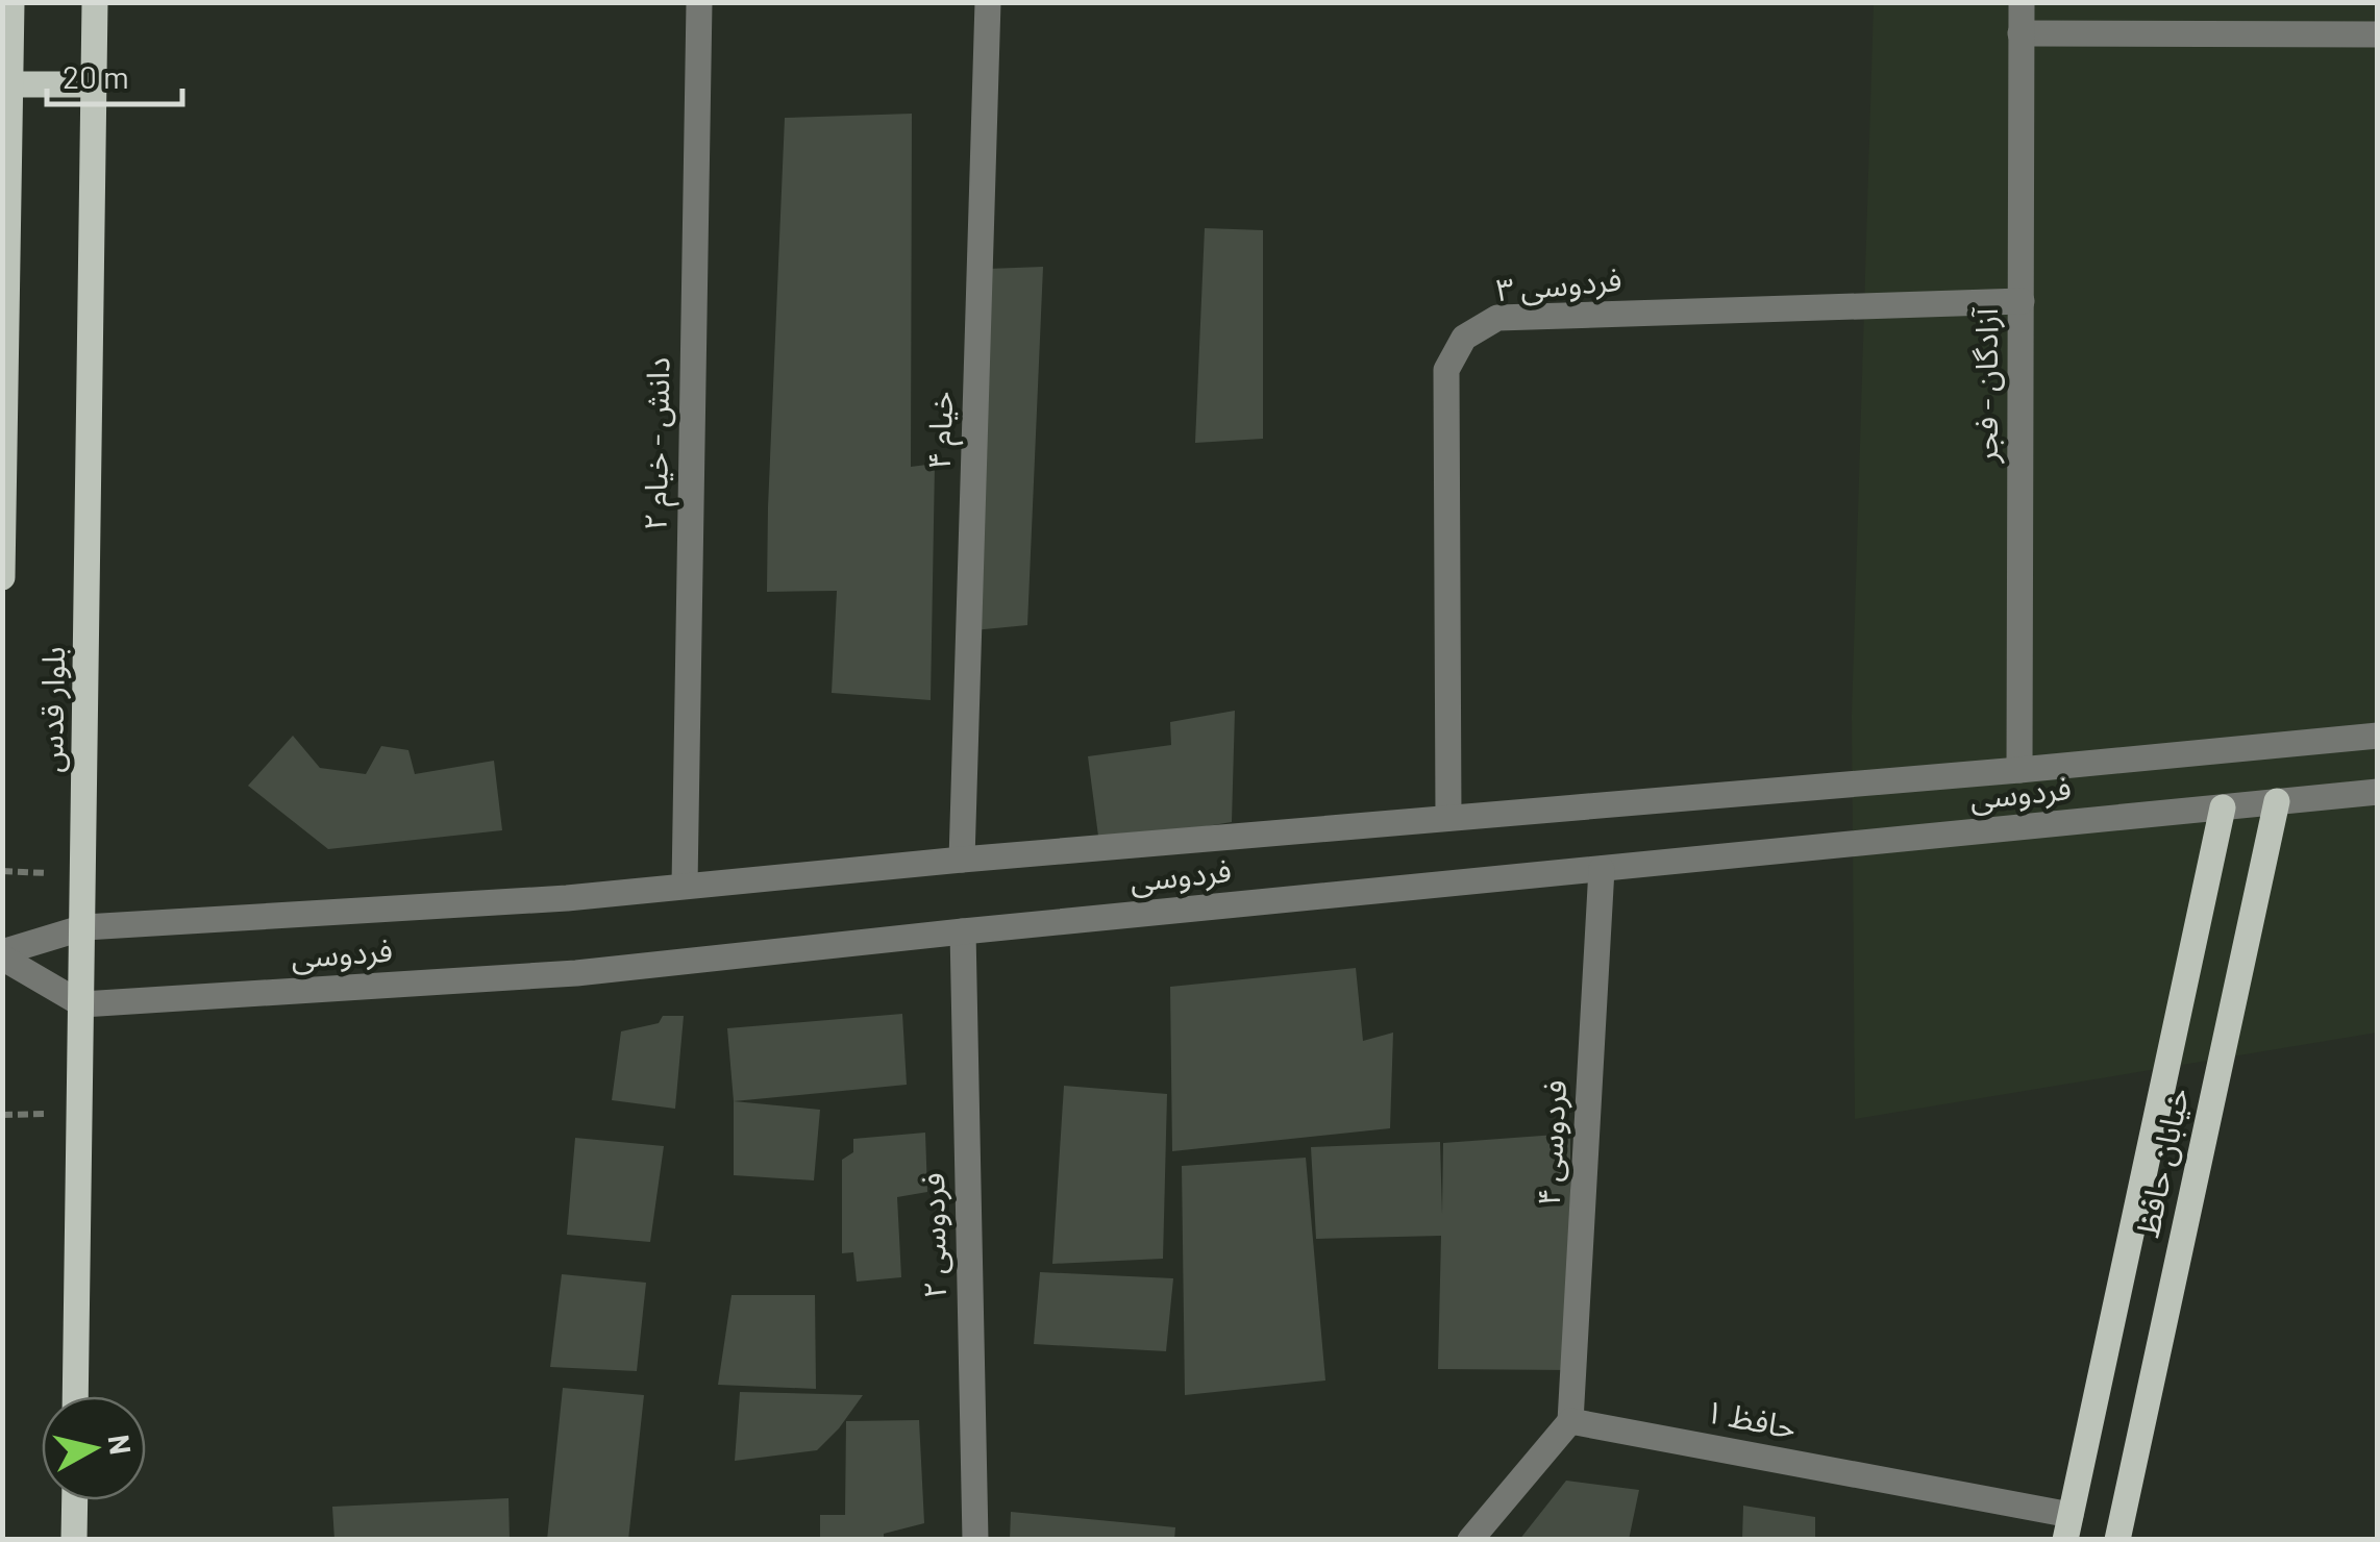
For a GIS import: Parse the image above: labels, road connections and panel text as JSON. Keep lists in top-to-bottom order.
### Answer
{
  "streets": {
    "main road": ["بلوار قدس", "خیابان حافظ"],
    "street": [
      "فردوسی ۳",
      "آزادگان - فجر",
      "خیام ۴",
      "دانش - خیام ۲",
      "فردوسی",
      "فردوسی ۴",
      "فردوسی ۲",
      "حافظ ۱"
    ]
  },
  "crossings": [
    ["فردوسی ۳", "آزادگان - فجر"],
    ["فردوسی ۳", "فردوسی"],
    ["آزادگان - فجر", "فردوسی"],
    ["خیام ۴", "فردوسی"],
    ["دانش - خیام ۲", "فردوسی"],
    ["بلوار قدس", "فردوسی"],
    ["فردوسی", "فردوسی ۴"],
    ["فردوسی", "خیابان حافظ"],
    ["فردوسی", "فردوسی ۲"],
    ["فردوسی ۴", "حافظ ۱"],
    ["خیابان حافظ", "حافظ ۱"]
  ],
  "scale_bar": "20 m",
  "north": "right"
}
